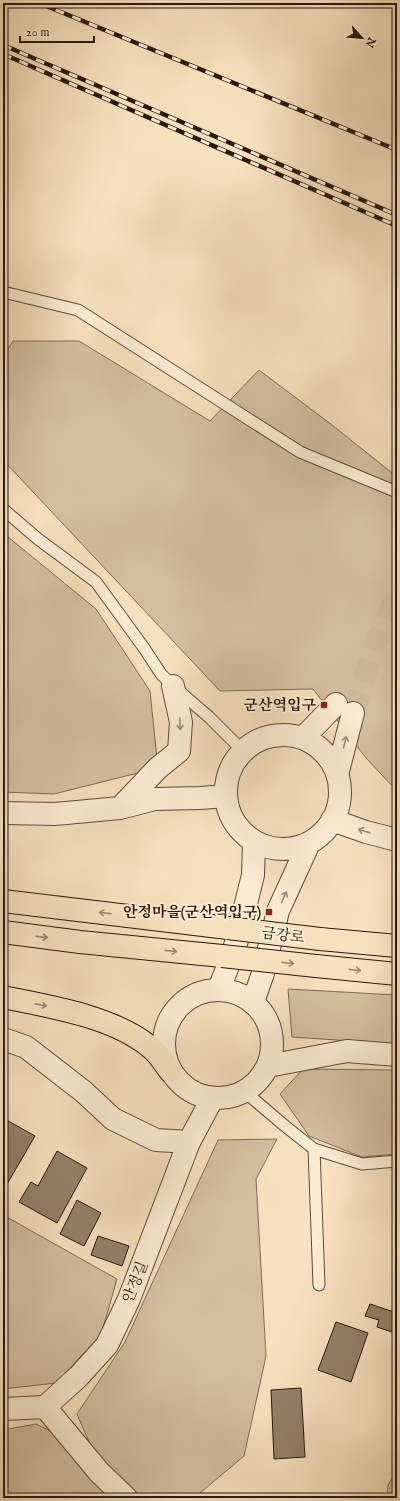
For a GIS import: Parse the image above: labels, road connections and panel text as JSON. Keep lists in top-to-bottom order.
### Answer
{
  "streets": {
    "highway": ["금강로"],
    "street": ["안정길"]
  },
  "places": {
    "transit": ["군산역입구", "안정마을(군산역입구)"]
  },
  "scale_bar": "20 m",
  "north": "bottom right"
}
